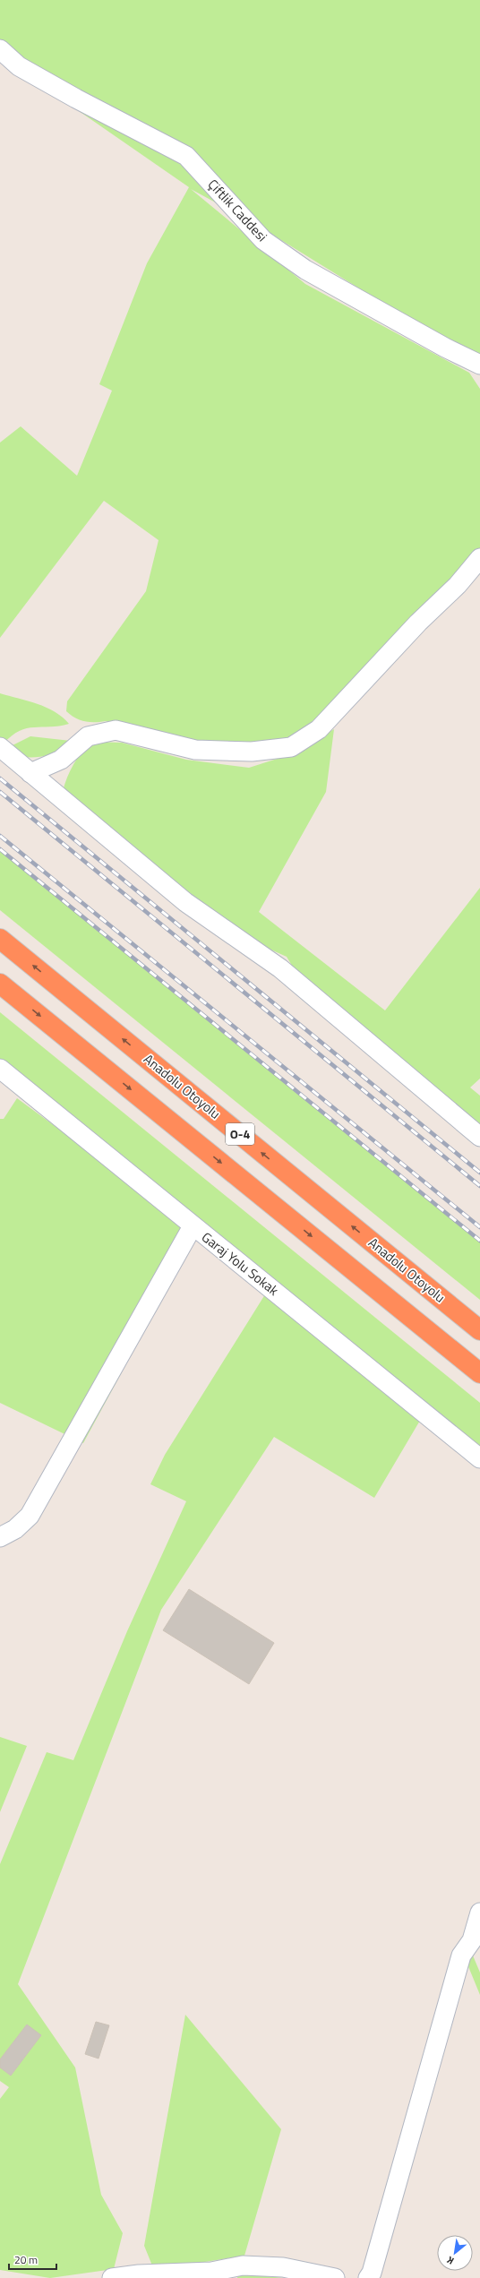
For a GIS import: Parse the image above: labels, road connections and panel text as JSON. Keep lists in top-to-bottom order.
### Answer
{
  "streets": {
    "highway": ["Anadolu Otoyolu", "O-4"],
    "street": ["Çiftlik Caddesi", "Garaj Yolu Sokak"]
  },
  "scale_bar": "20 m",
  "north": "bottom left"
}
